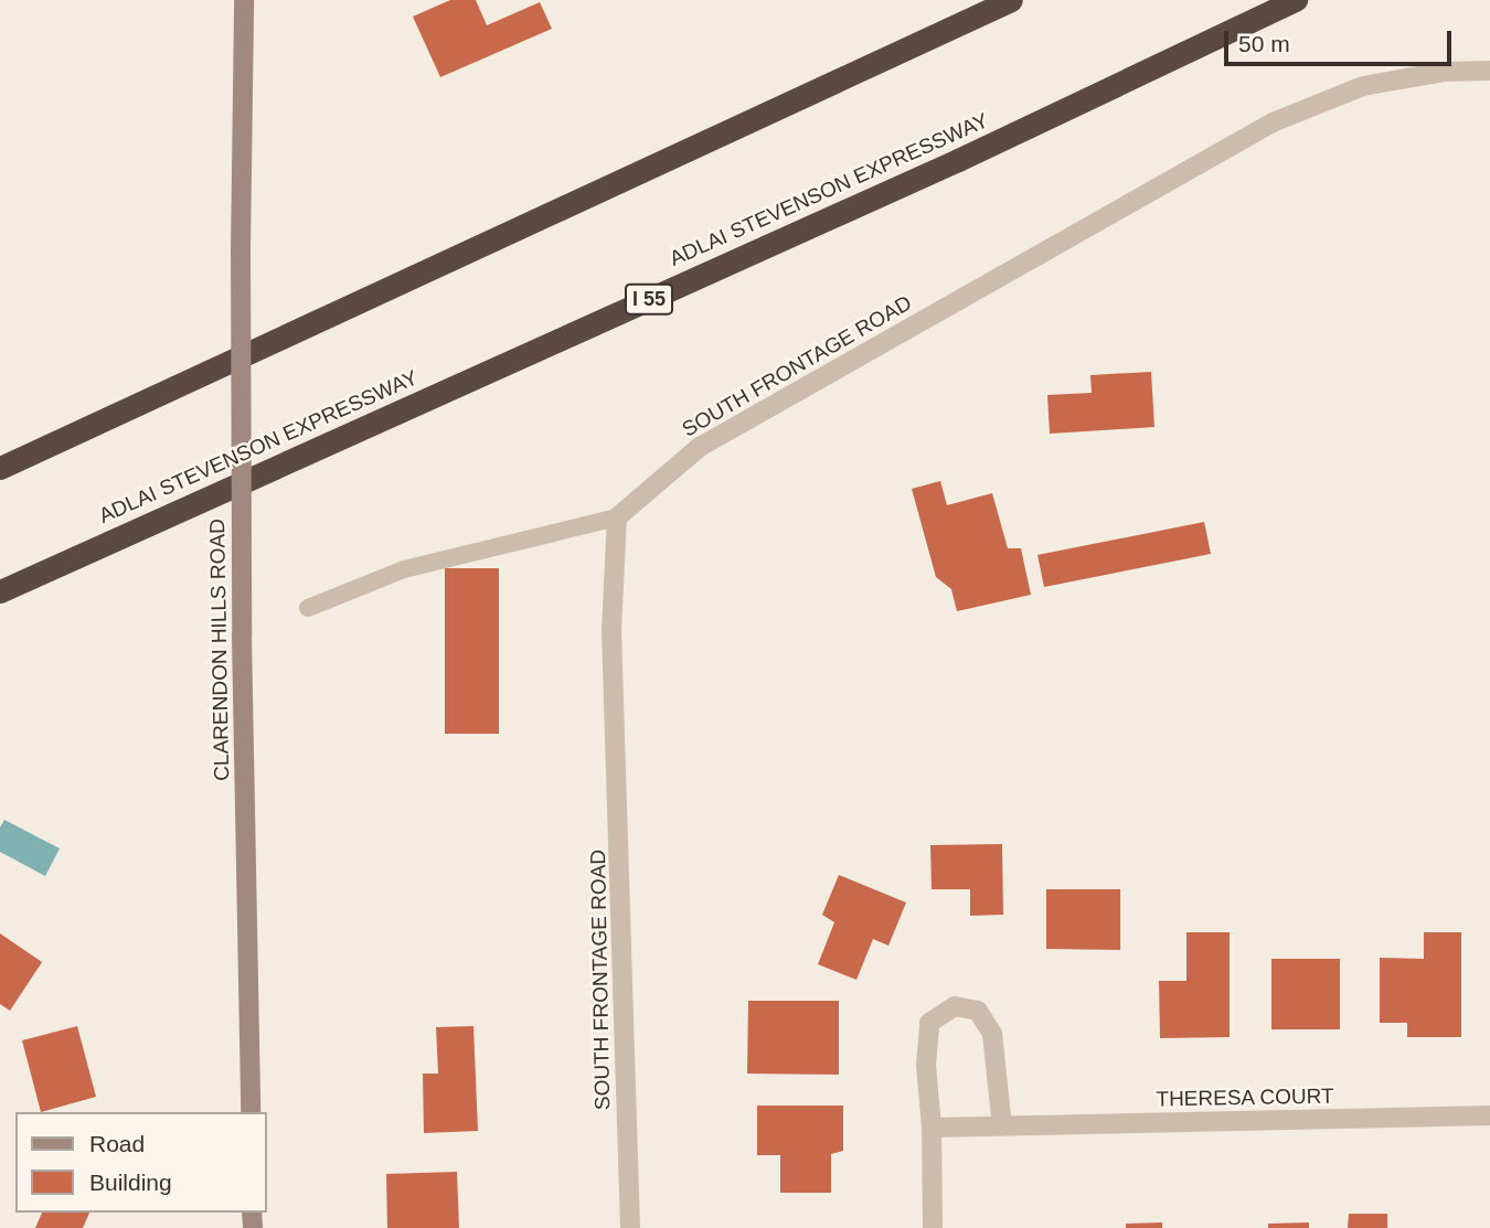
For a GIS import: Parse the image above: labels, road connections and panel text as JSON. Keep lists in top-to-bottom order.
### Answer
{
  "streets": {
    "highway": ["ADLAI STEVENSON EXPRESSWAY", "I 55"],
    "street": ["SOUTH FRONTAGE ROAD", "CLARENDON HILLS ROAD", "THERESA COURT"]
  },
  "legend": ["Road", "Building"],
  "scale_bar": "50 m"
}
